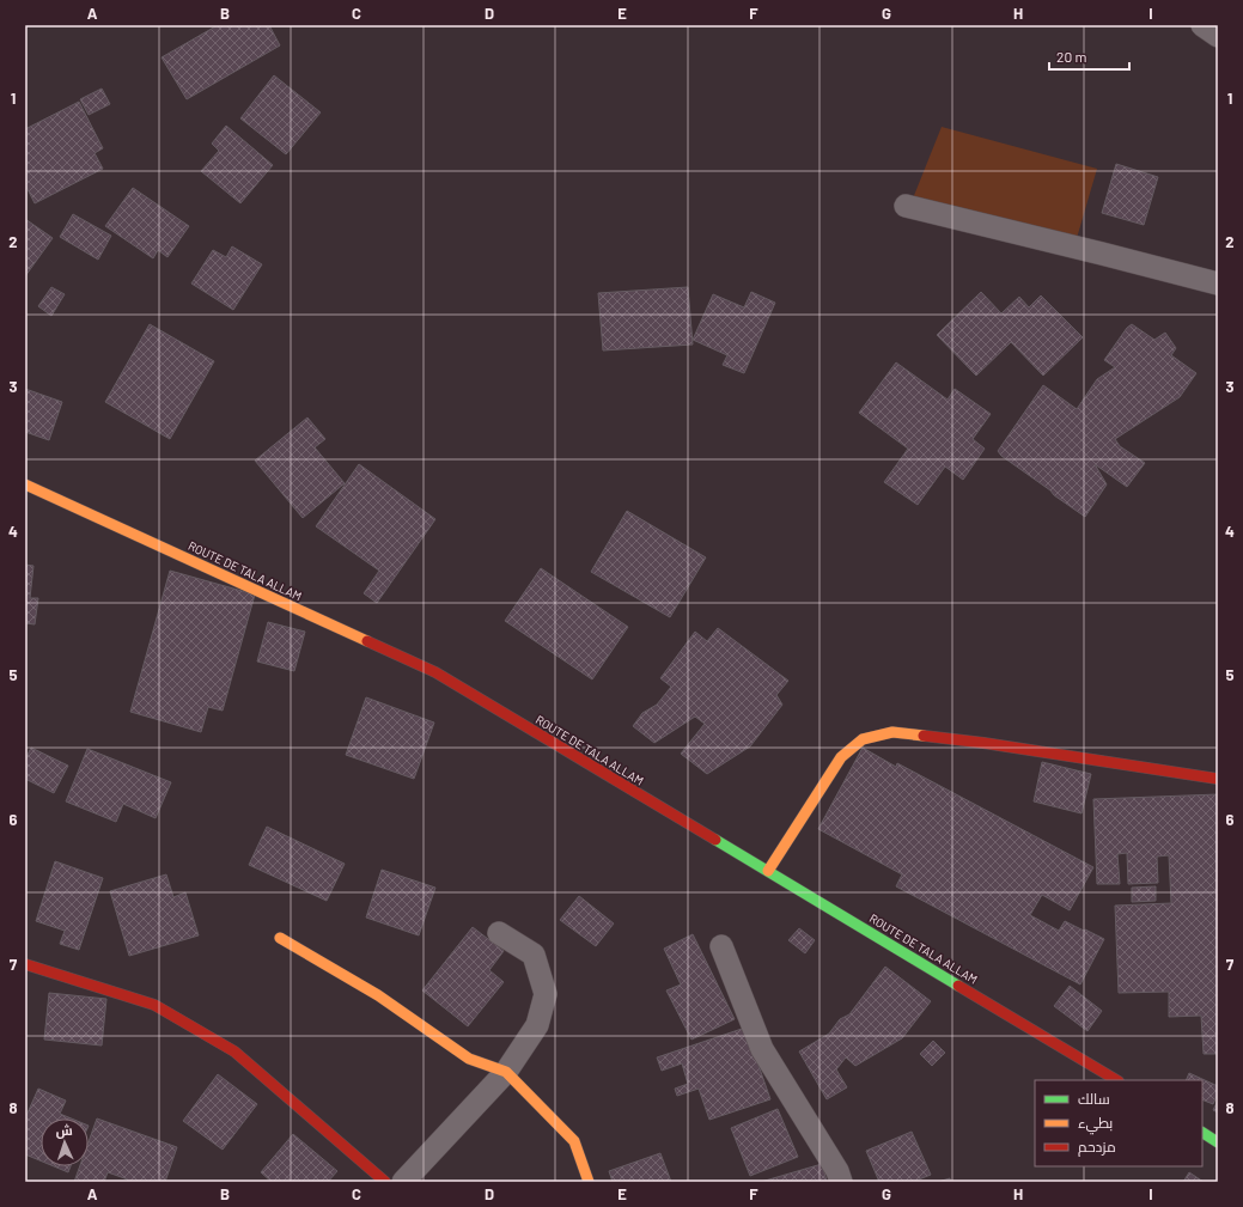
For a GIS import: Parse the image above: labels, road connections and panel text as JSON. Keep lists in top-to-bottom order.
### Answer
{
  "streets": {
    "street": ["ROUTE DE TALA ALLAM"]
  },
  "legend": ["سالك", "بطيء", "مزدحم"],
  "scale_bar": "20 m",
  "north": "top",
  "grid": {
    "columns": [
      "A",
      "B",
      "C",
      "D",
      "E",
      "F",
      "G",
      "H",
      "I"
    ],
    "rows": [
      "1",
      "2",
      "3",
      "4",
      "5",
      "6",
      "7",
      "8"
    ]
  }
}
